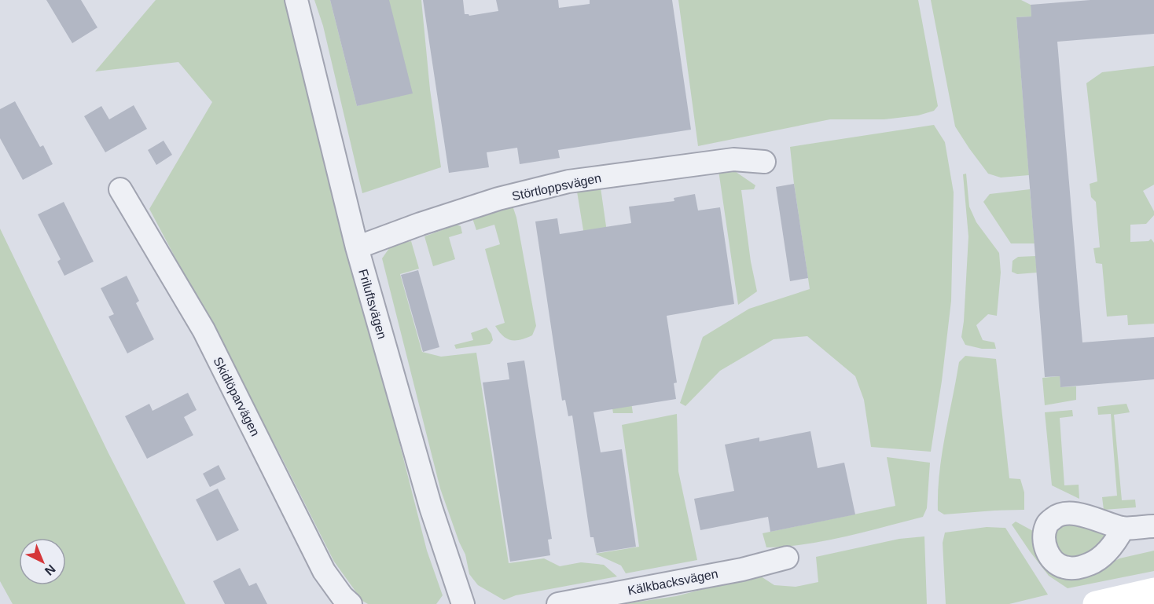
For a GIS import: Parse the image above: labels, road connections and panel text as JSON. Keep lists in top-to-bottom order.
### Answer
{
  "streets": {
    "street": [
      "Störtloppsvägen",
      "Friluftsvägen",
      "Skidlöparvägen",
      "Kälkbacksvägen"
    ]
  },
  "crossings": [
    ["Störtloppsvägen", "Friluftsvägen"]
  ],
  "north": "bottom right"
}
